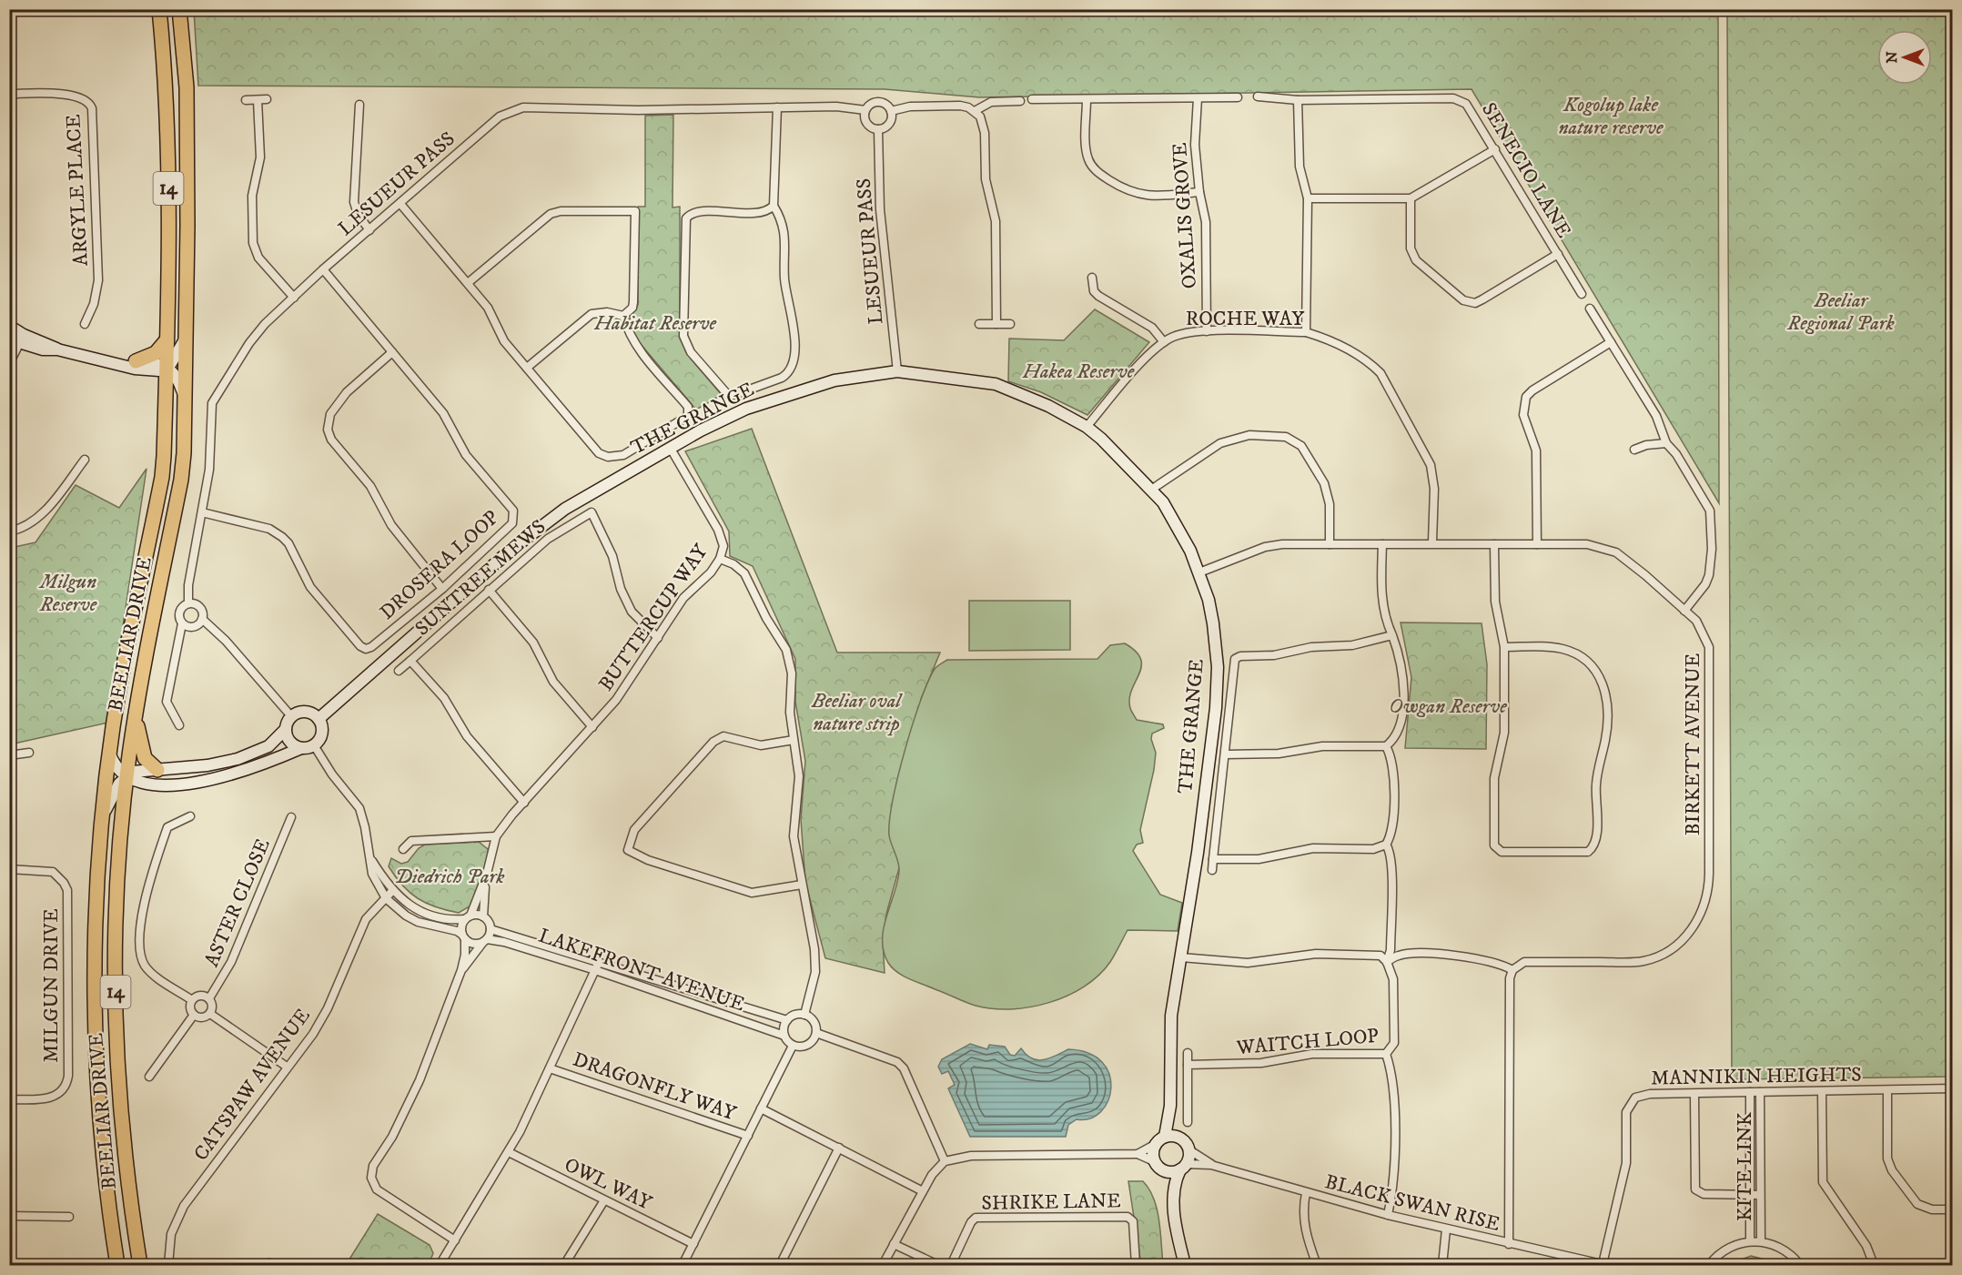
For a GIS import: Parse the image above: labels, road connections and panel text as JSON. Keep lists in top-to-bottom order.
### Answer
{
  "streets": {
    "highway": ["14", "BEELIAR DRIVE"],
    "street": [
      "SENECIO LANE",
      "LESUEUR PASS",
      "ARGYLE PLACE",
      "OXALIS GROVE",
      "ROCHE WAY",
      "THE GRANGE",
      "DROSERA LOOP",
      "SUNTREE MEWS",
      "BUTTERCUP WAY",
      "BIRKETT AVENUE",
      "ASTER CLOSE",
      "LAKEFRONT AVENUE",
      "MILGUN DRIVE",
      "WAITCH LOOP",
      "MANNIKIN HEIGHTS",
      "CATSPAW AVENUE",
      "DRAGONFLY WAY",
      "KITE LINK",
      "OWL WAY",
      "SHRIKE LANE",
      "BLACK SWAN RISE"
    ]
  },
  "crossings": [
    ["LESUEUR PASS", "THE GRANGE"],
    ["LESUEUR PASS", "DROSERA LOOP"],
    ["OXALIS GROVE", "ROCHE WAY"],
    ["ROCHE WAY", "THE GRANGE"],
    ["ROCHE WAY", "BIRKETT AVENUE"],
    ["THE GRANGE", "BUTTERCUP WAY"],
    ["THE GRANGE", "BIRKETT AVENUE"],
    ["THE GRANGE", "BLACK SWAN RISE"],
    ["SUNTREE MEWS", "BUTTERCUP WAY"],
    ["BUTTERCUP WAY", "LAKEFRONT AVENUE"],
    ["MANNIKIN HEIGHTS", "KITE LINK"],
    ["MANNIKIN HEIGHTS", "BLACK SWAN RISE"]
  ],
  "parks": [
    "Kogolup lake nature reserve",
    "Beeliar Regional Park",
    "Habitat Reserve",
    "Hakea Reserve",
    "Milgun Reserve",
    "Beeliar oval nature strip",
    "Owgan Reserve",
    "Diedrich Park"
  ],
  "north": "left"
}
